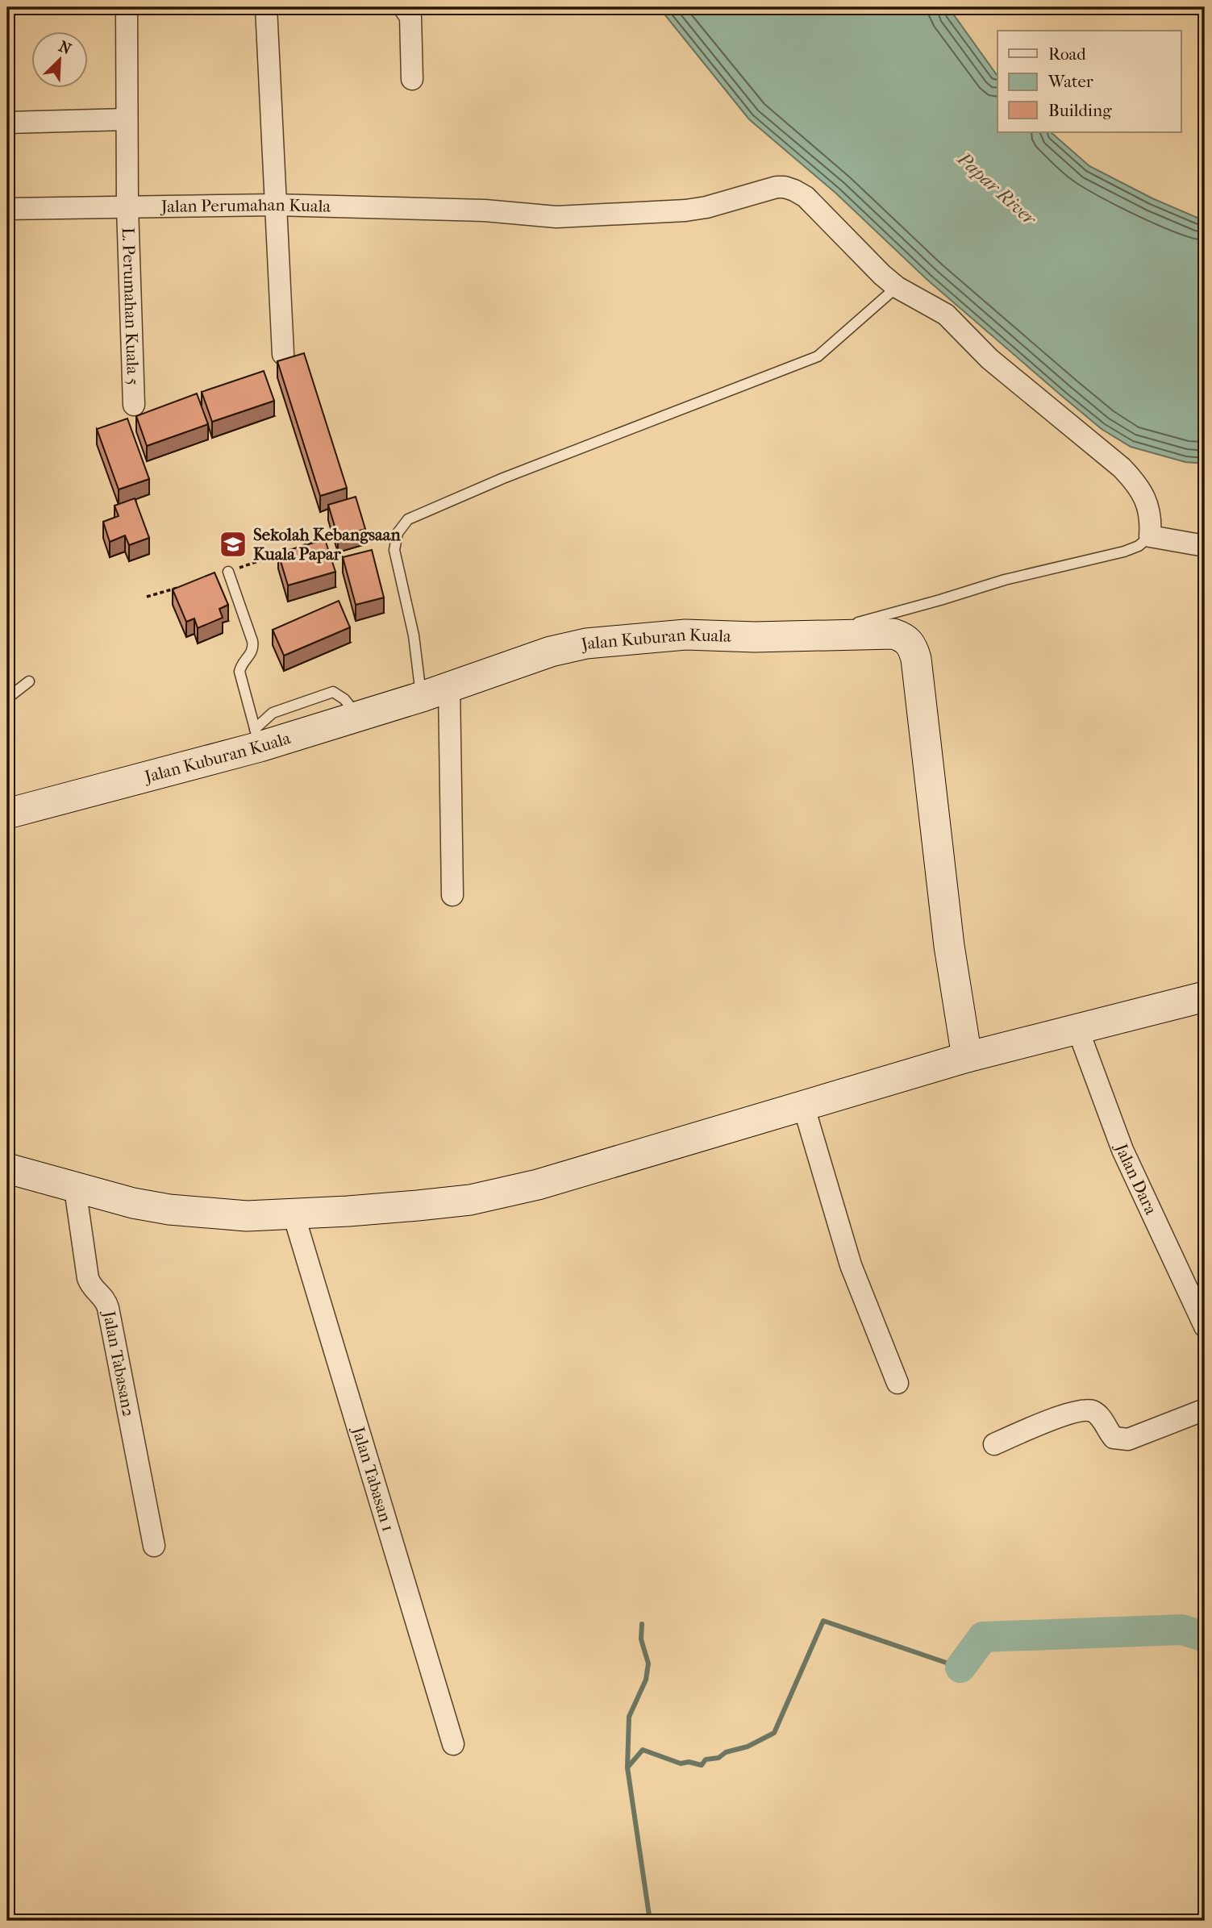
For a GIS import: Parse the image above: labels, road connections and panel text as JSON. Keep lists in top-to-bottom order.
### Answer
{
  "streets": {
    "street": [
      "Jalan Perumahan Kuala",
      "L. Perumahan Kuala 5",
      "Jalan Kuburan Kuala",
      "Jalan Dara",
      "Jalan Tabasan2",
      "Jalan Tabasan 1"
    ]
  },
  "crossings": [
    ["Jalan Perumahan Kuala", "L. Perumahan Kuala 5"]
  ],
  "water": ["Papar River"],
  "places": {
    "school or university": ["Sekolah Kebangsaan Kuala Papar"]
  },
  "legend": ["Road", "Water", "Building"],
  "north": "top right"
}
